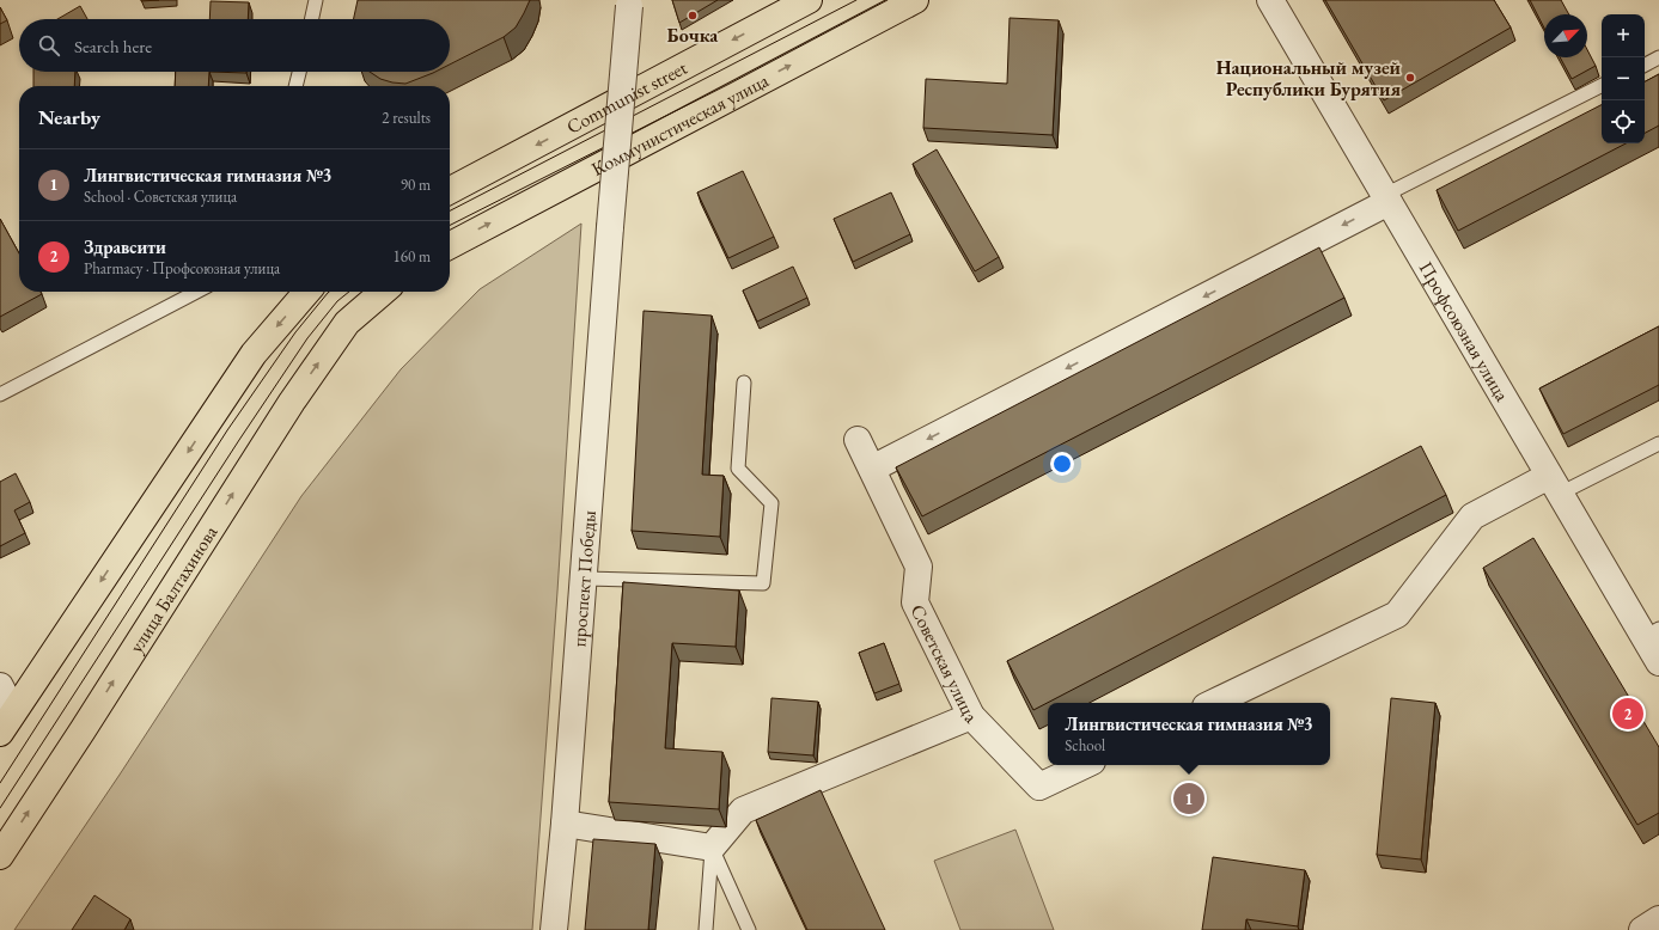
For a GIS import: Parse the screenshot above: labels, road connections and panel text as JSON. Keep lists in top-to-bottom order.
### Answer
{
  "streets": {
    "main road": ["Communist street", "Коммунистическая улица", "улица Балтахинова"],
    "street": ["Профсоюзная улица", "проспект Победы", "Советская улица"]
  },
  "one_way": ["Communist street", "Коммунистическая улица"],
  "places": ["Бочка", "Национальный музей Республики Бурятия"],
  "north": "top right",
  "page": {
    "map_buttons": ["+", "−"],
    "search": "Search here",
    "heading": ["Nearby", "2 results"],
    "list": [
      {
        "mark": "1",
        "name": "Лингвистическая гимназия №3",
        "note": "School · Советская улица",
        "value": "90 m"
      },
      {
        "mark": "2",
        "name": "Здравсити",
        "note": "Pharmacy · Профсоюзная улица",
        "value": "160 m"
      }
    ],
    "pins": ["2", "1"],
    "popup": ["Лингвистическая гимназия №3", "School"]
  }
}
